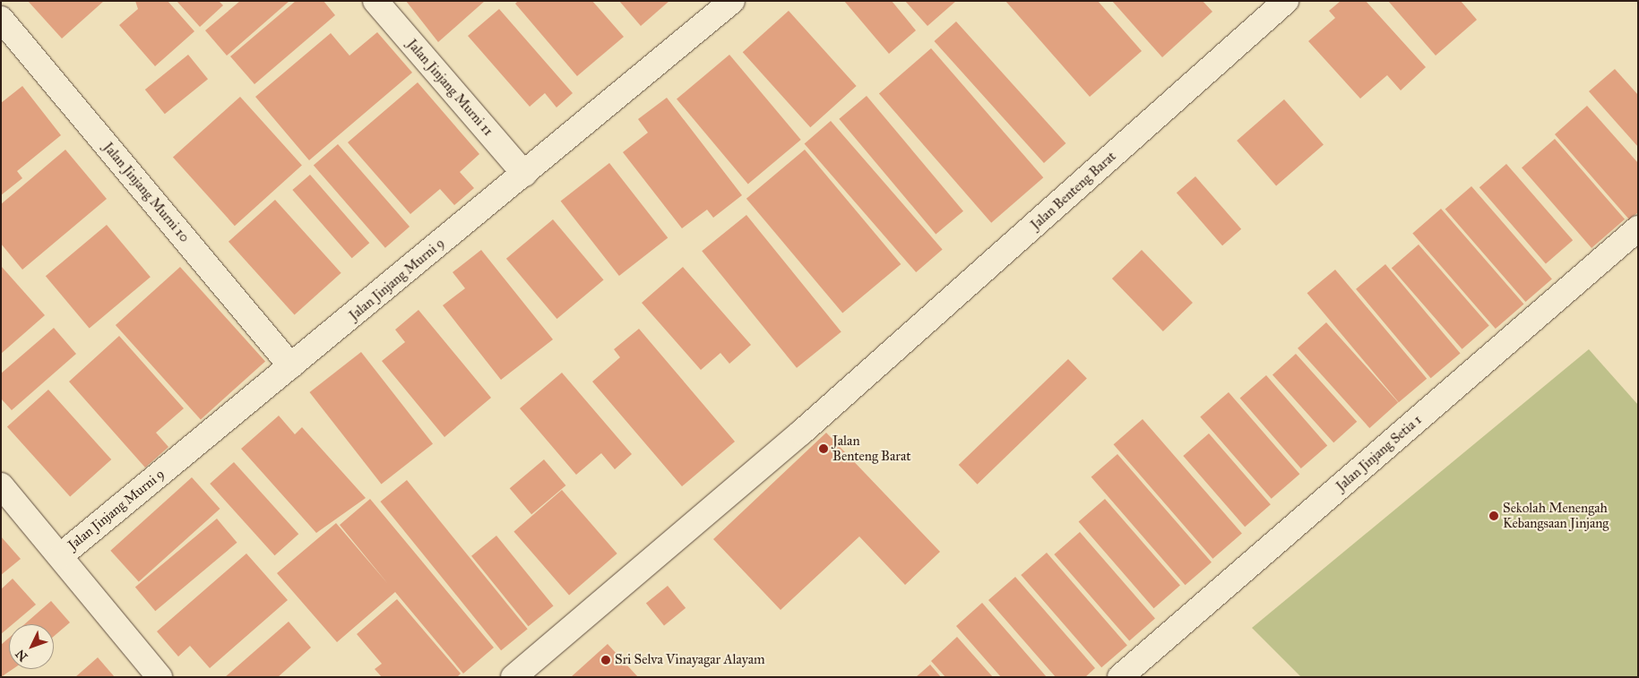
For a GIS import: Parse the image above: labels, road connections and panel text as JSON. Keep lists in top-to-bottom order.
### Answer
{
  "streets": {
    "street": [
      "Jalan Jinjang Murni 11",
      "Jalan Benteng Barat",
      "Jalan Jinjang Murni 10",
      "Jalan Jinjang Murni 9",
      "Jalan Jinjang Setia 1"
    ]
  },
  "crossings": [
    ["Jalan Jinjang Murni 11", "Jalan Jinjang Murni 9"],
    ["Jalan Jinjang Murni 10", "Jalan Jinjang Murni 9"]
  ],
  "places": ["Jalan Benteng Barat", "Sekolah Menengah Kebangsaan Jinjang", "Sri Selva Vinayagar Alayam"],
  "north": "bottom left"
}
